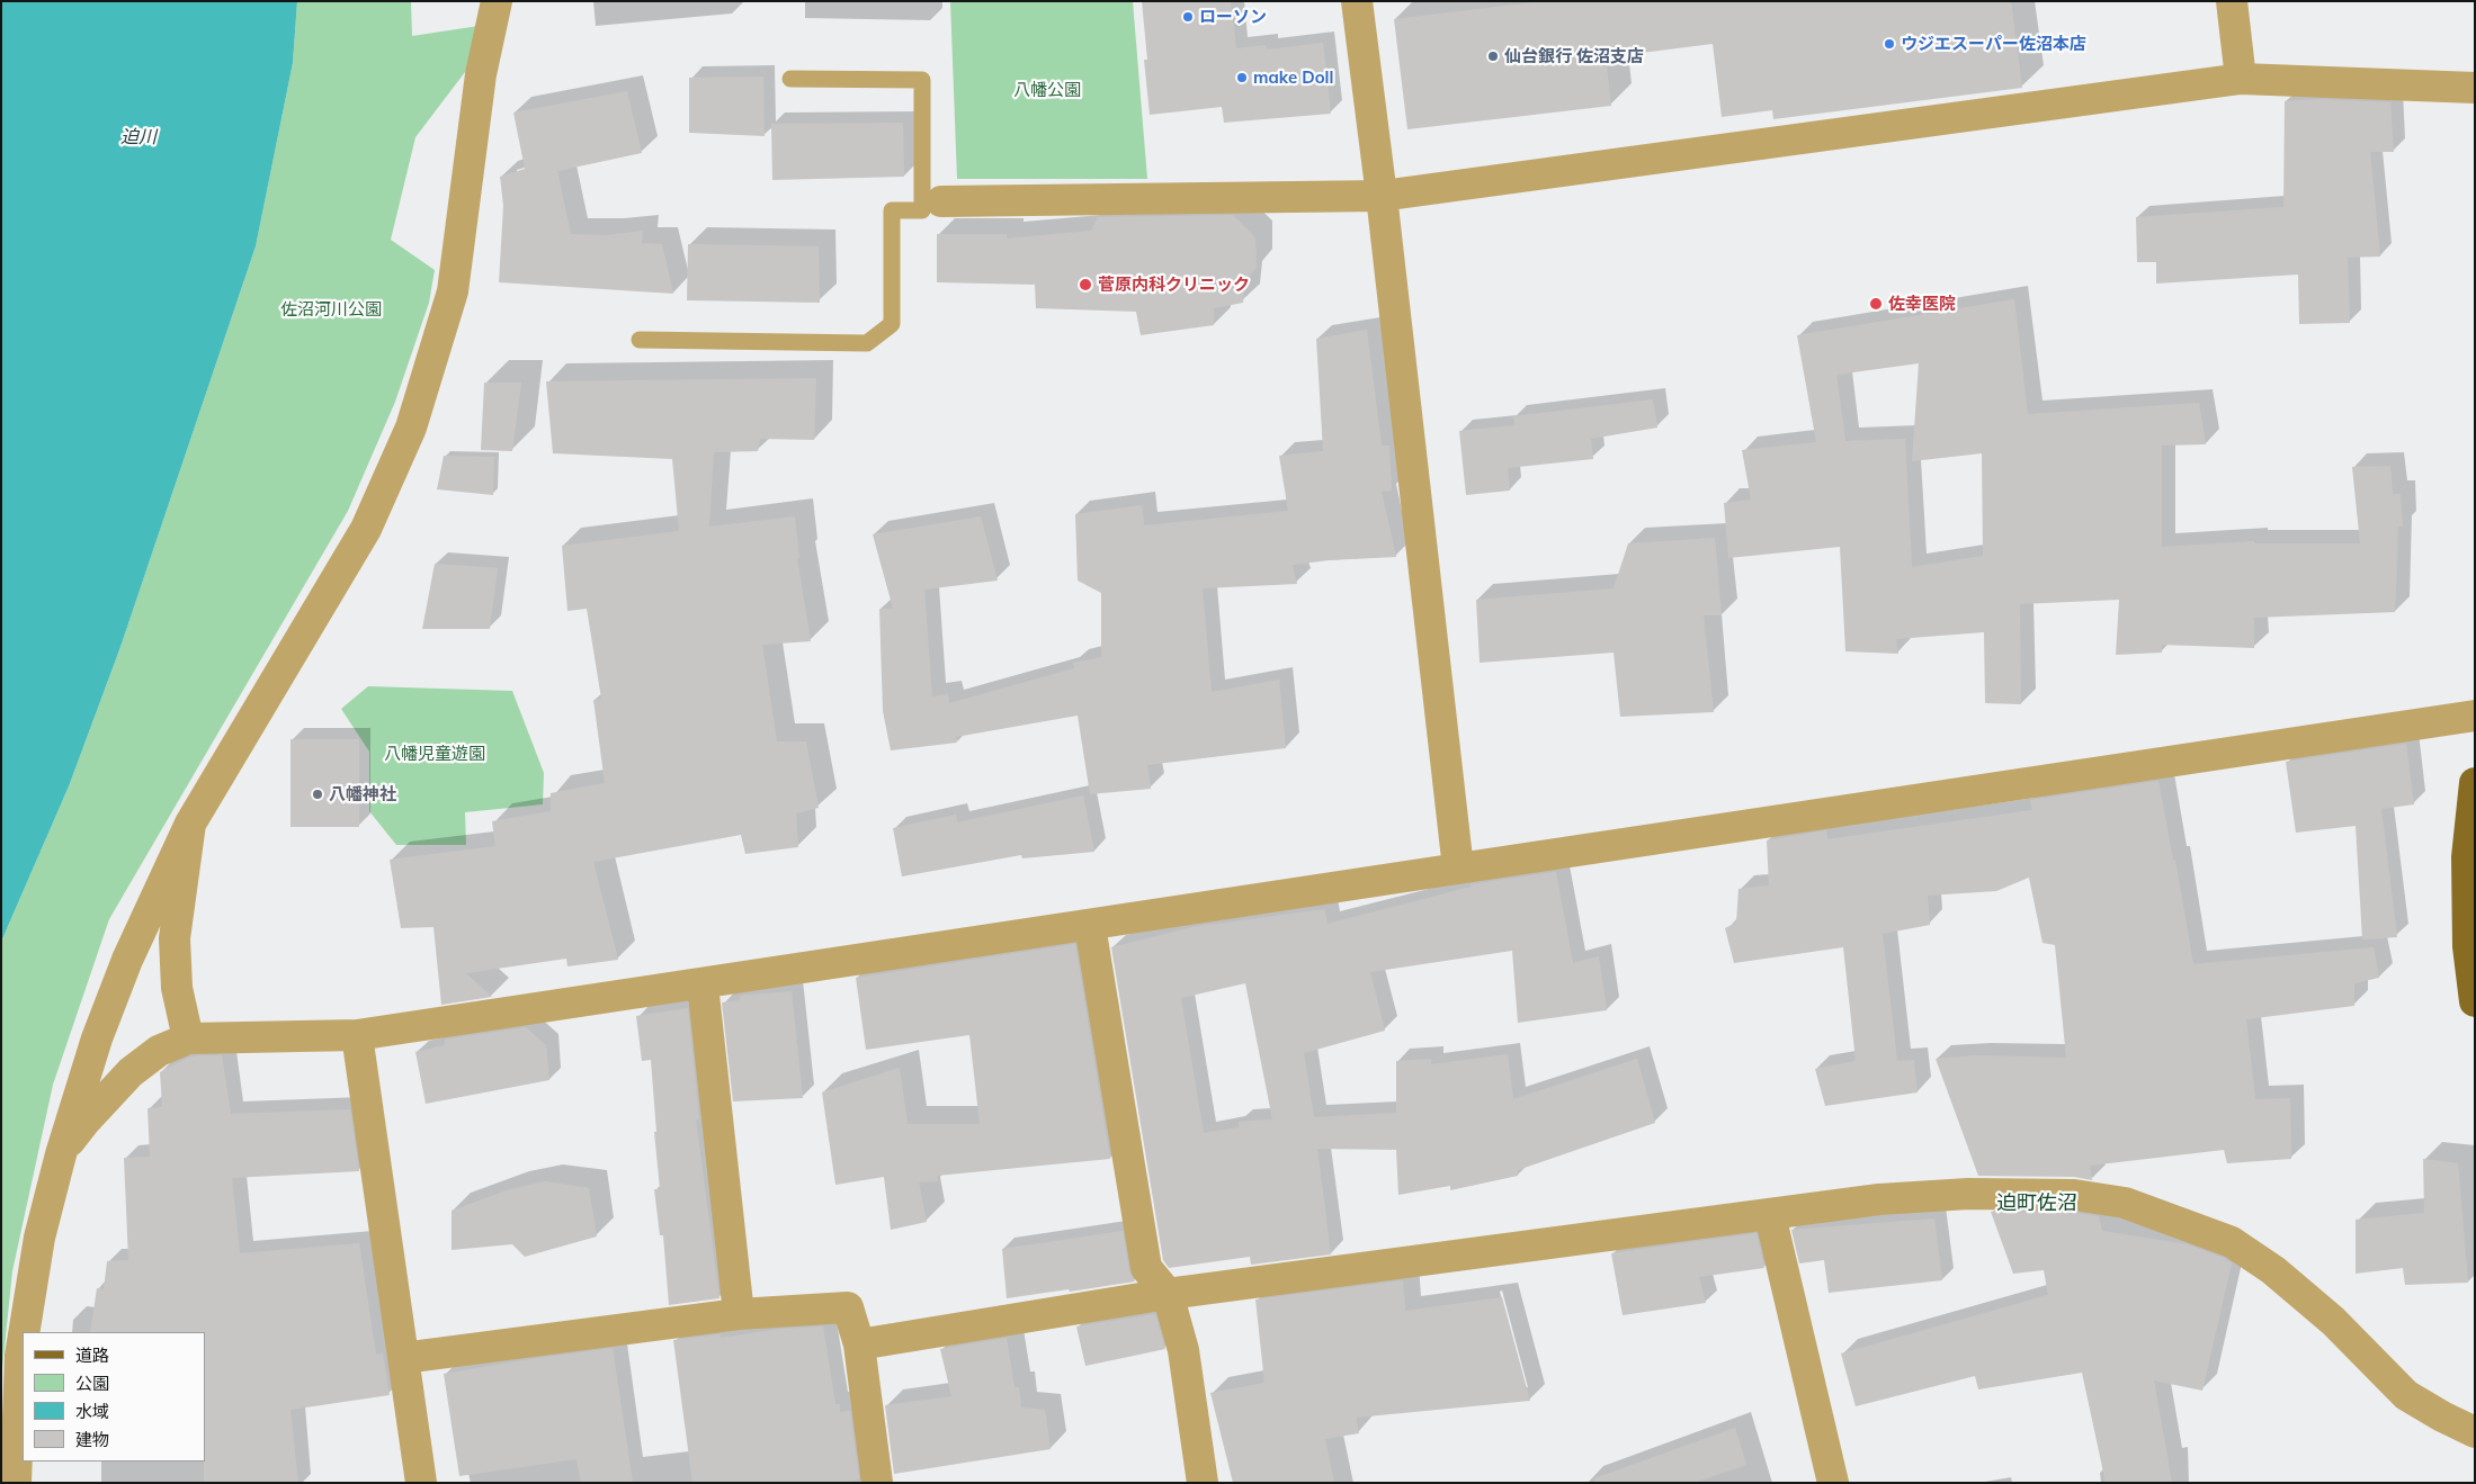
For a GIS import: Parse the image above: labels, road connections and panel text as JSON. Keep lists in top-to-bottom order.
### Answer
{
  "districts": ["迫町佐沼"],
  "water": ["迫川"],
  "parks": ["八幡公園", "佐沼河川公園", "八幡児童遊園"],
  "places": [
    "ローソン",
    "ウジエスーパー佐沼本店",
    "仙台銀行 佐沼支店",
    "make Doll",
    "菅原内科クリニック",
    "佐幸医院",
    "八幡神社"
  ],
  "legend": [
    "道路",
    "公園",
    "水域",
    "建物"
  ]
}
